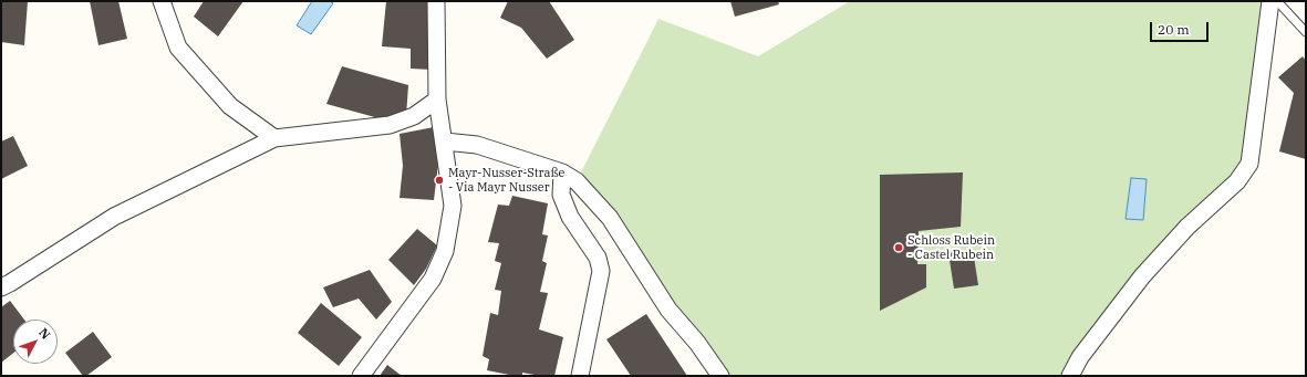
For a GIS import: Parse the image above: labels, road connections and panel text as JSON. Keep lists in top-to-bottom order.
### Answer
{
  "places": ["Mayr-Nusser-Straße - Via Mayr Nusser", "Schloss Rubein - Castel Rubein"],
  "scale_bar": "20 m",
  "north": "top right"
}
